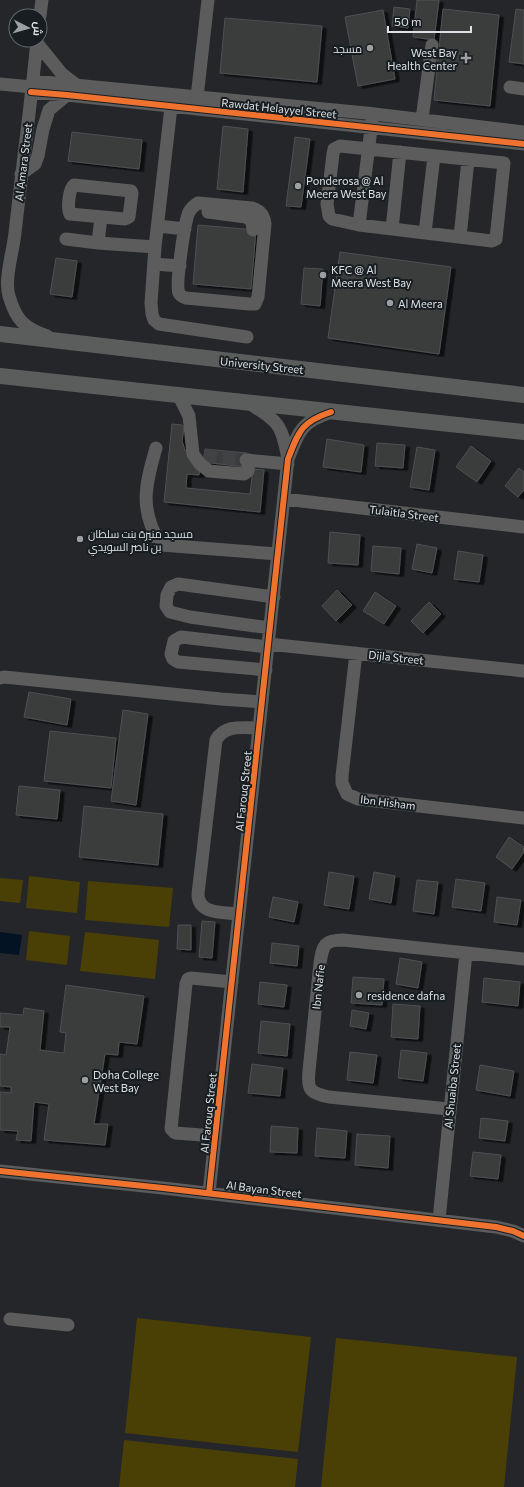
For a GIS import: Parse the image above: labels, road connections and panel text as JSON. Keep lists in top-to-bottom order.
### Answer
{
  "streets": {
    "main road": ["University Street"],
    "street": [
      "Rawdat Helayyel Street",
      "Al Amara Street",
      "Tulaitla Street",
      "Dijla Street",
      "Al Farouq Street",
      "Ibn Hisham",
      "Ibn Nafie",
      "Al Shuaiba Street",
      "Al Bayan Street"
    ]
  },
  "crossings": [
    ["Rawdat Helayyel Street", "Al Amara Street"],
    ["Al Amara Street", "University Street"],
    ["Tulaitla Street", "Al Farouq Street"],
    ["Dijla Street", "Al Farouq Street"],
    ["Dijla Street", "Ibn Hisham"],
    ["Al Farouq Street", "Al Bayan Street"],
    ["Ibn Nafie", "Al Shuaiba Street"],
    ["Al Shuaiba Street", "Al Bayan Street"]
  ],
  "places": {
    "other": [
      "مسجد",
      "Ponderosa @ Al Meera West Bay",
      "KFC @ Al Meera West Bay",
      "Al Meera",
      "مسجد منيرة بنت سلطان بن ناصر السويدي",
      "residence dafna",
      "Doha College West Bay"
    ],
    "health": ["West Bay Health Center"]
  },
  "scale_bar": "50 m",
  "north": "right"
}
